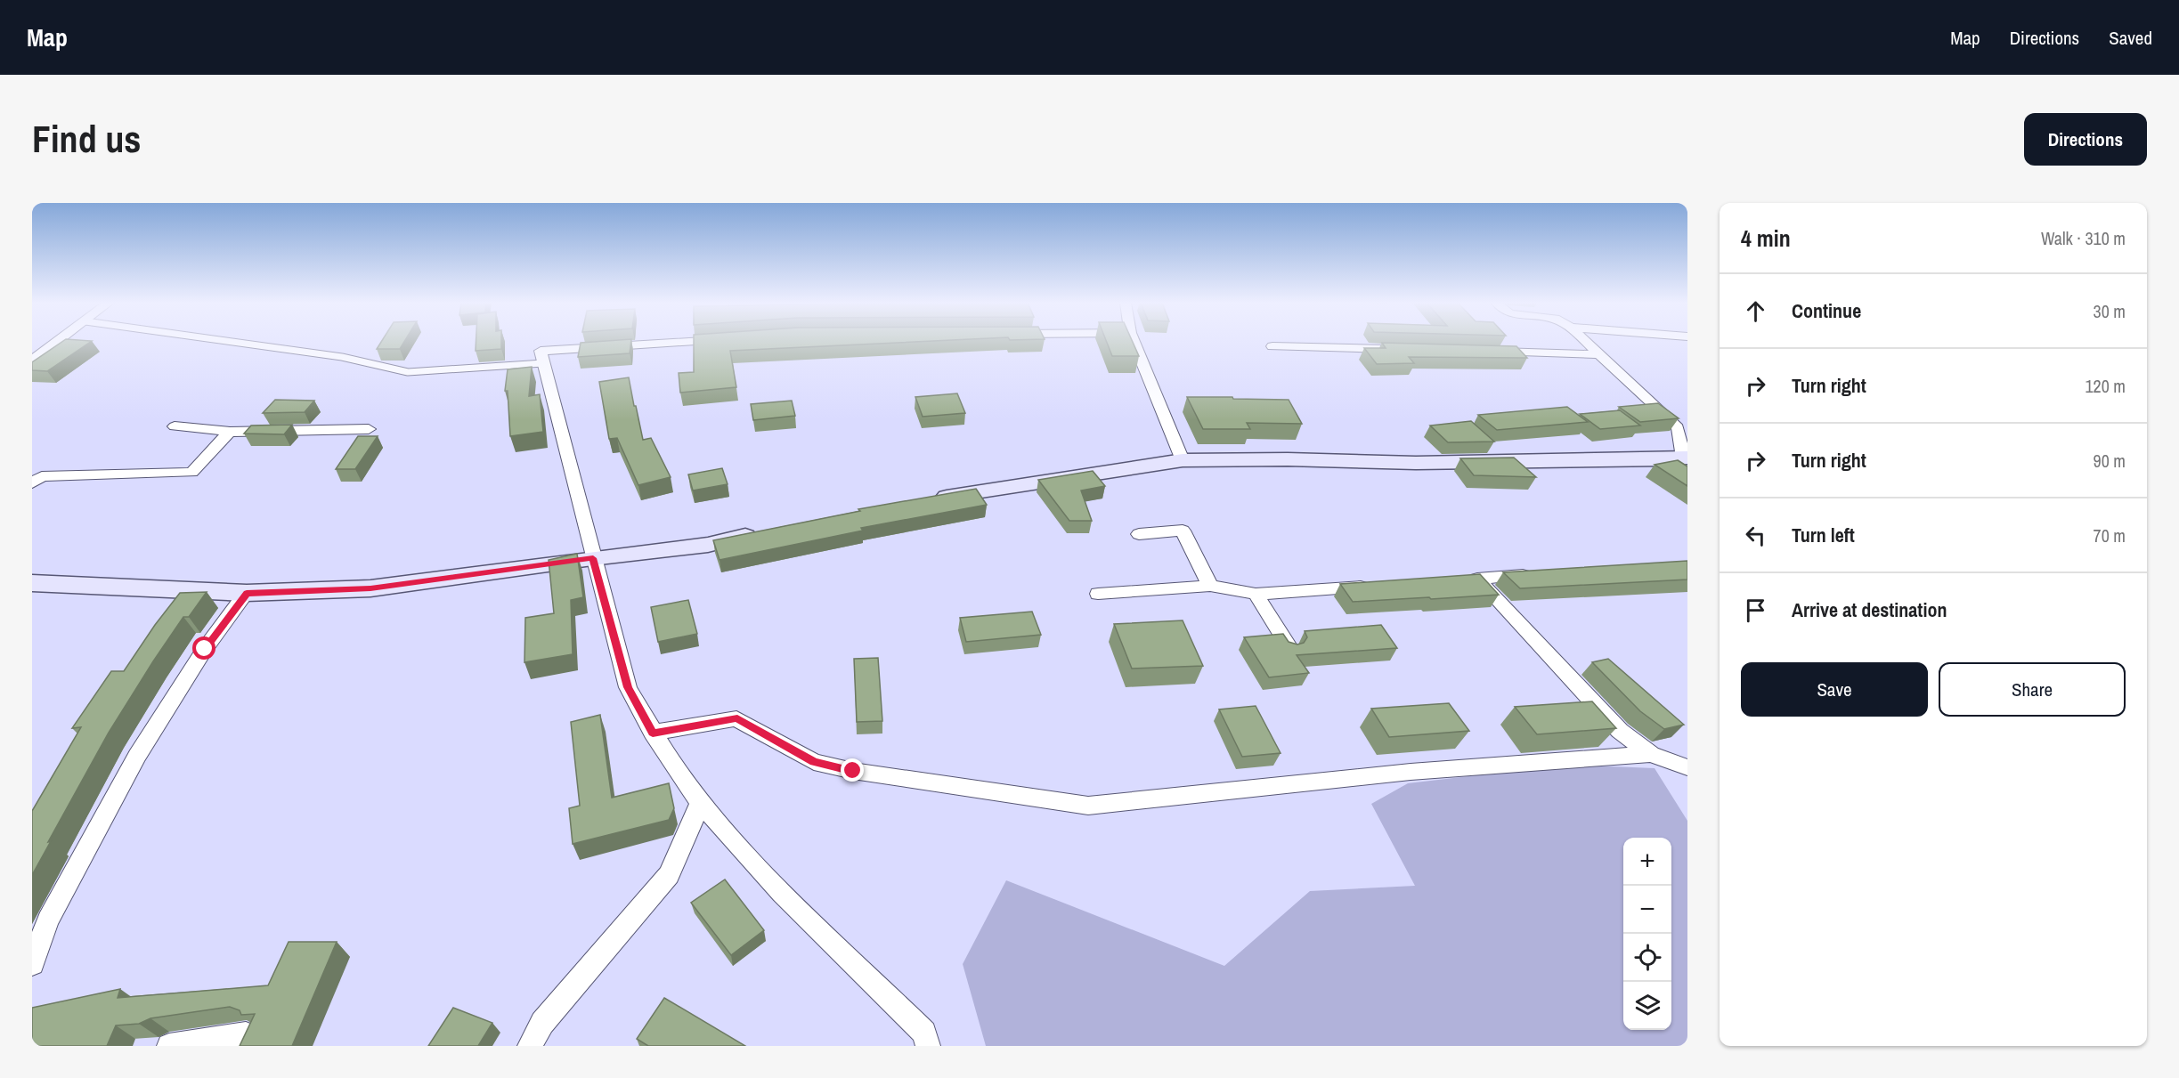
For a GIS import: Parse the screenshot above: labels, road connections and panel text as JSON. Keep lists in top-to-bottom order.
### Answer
{
  "page": {
    "header": "Map",
    "nav": ["Map", "Directions", "Saved"],
    "buttons": [
      "Directions",
      ["Save", "Share"]
    ],
    "title": "Find us",
    "heading": ["4 min", "Walk · 310 m"],
    "list": [
      ["Continue", "30 m"],
      ["Turn right", "120 m"],
      ["Turn right", "90 m"],
      ["Turn left", "70 m"],
      "Arrive at destination"
    ],
    "map_buttons": ["+", "−"]
  }
}
